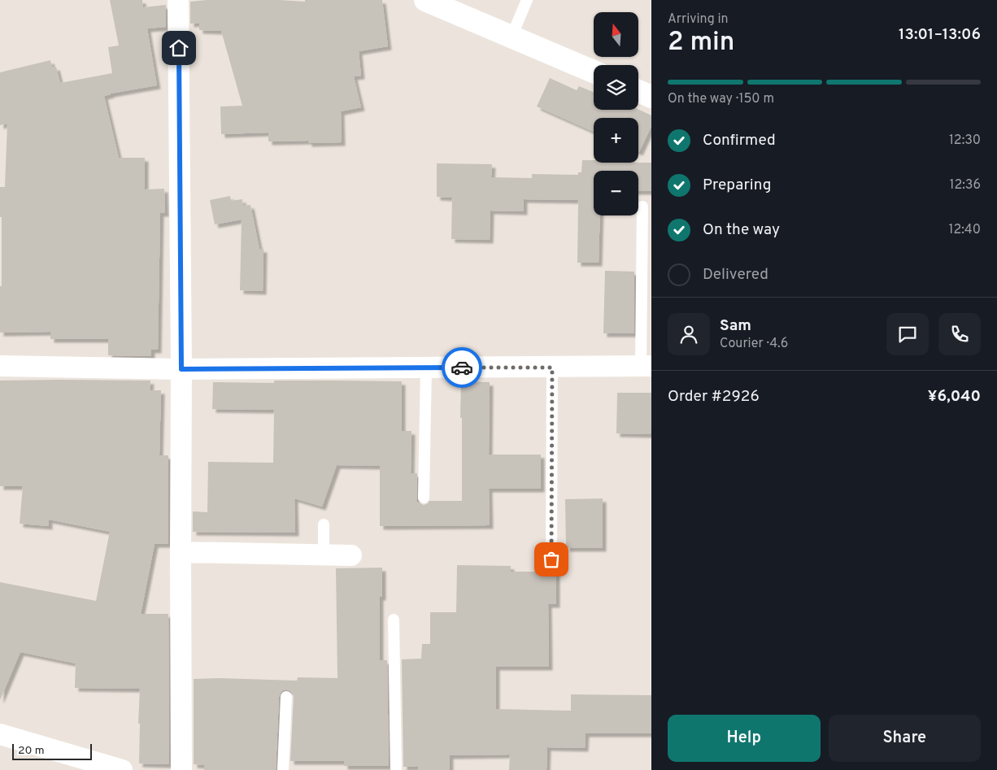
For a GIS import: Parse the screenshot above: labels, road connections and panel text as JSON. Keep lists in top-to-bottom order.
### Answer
{
  "scale_bar": "20 m",
  "north": "top",
  "page": {
    "heading": ["2 min", "Arriving in", "13:01–13:06"],
    "panel": [
      "Sam",
      "Courier · 4.6",
      "Order #2926",
      "¥6,040"
    ],
    "map_buttons": ["+", "−"],
    "bar": "On the way · 150 m",
    "list": [
      ["Confirmed", "12:30"],
      ["Preparing", "12:36"],
      ["On the way", "12:40"],
      "Delivered"
    ],
    "buttons": ["Help", "Share"],
    "scale": "20 m"
  }
}
